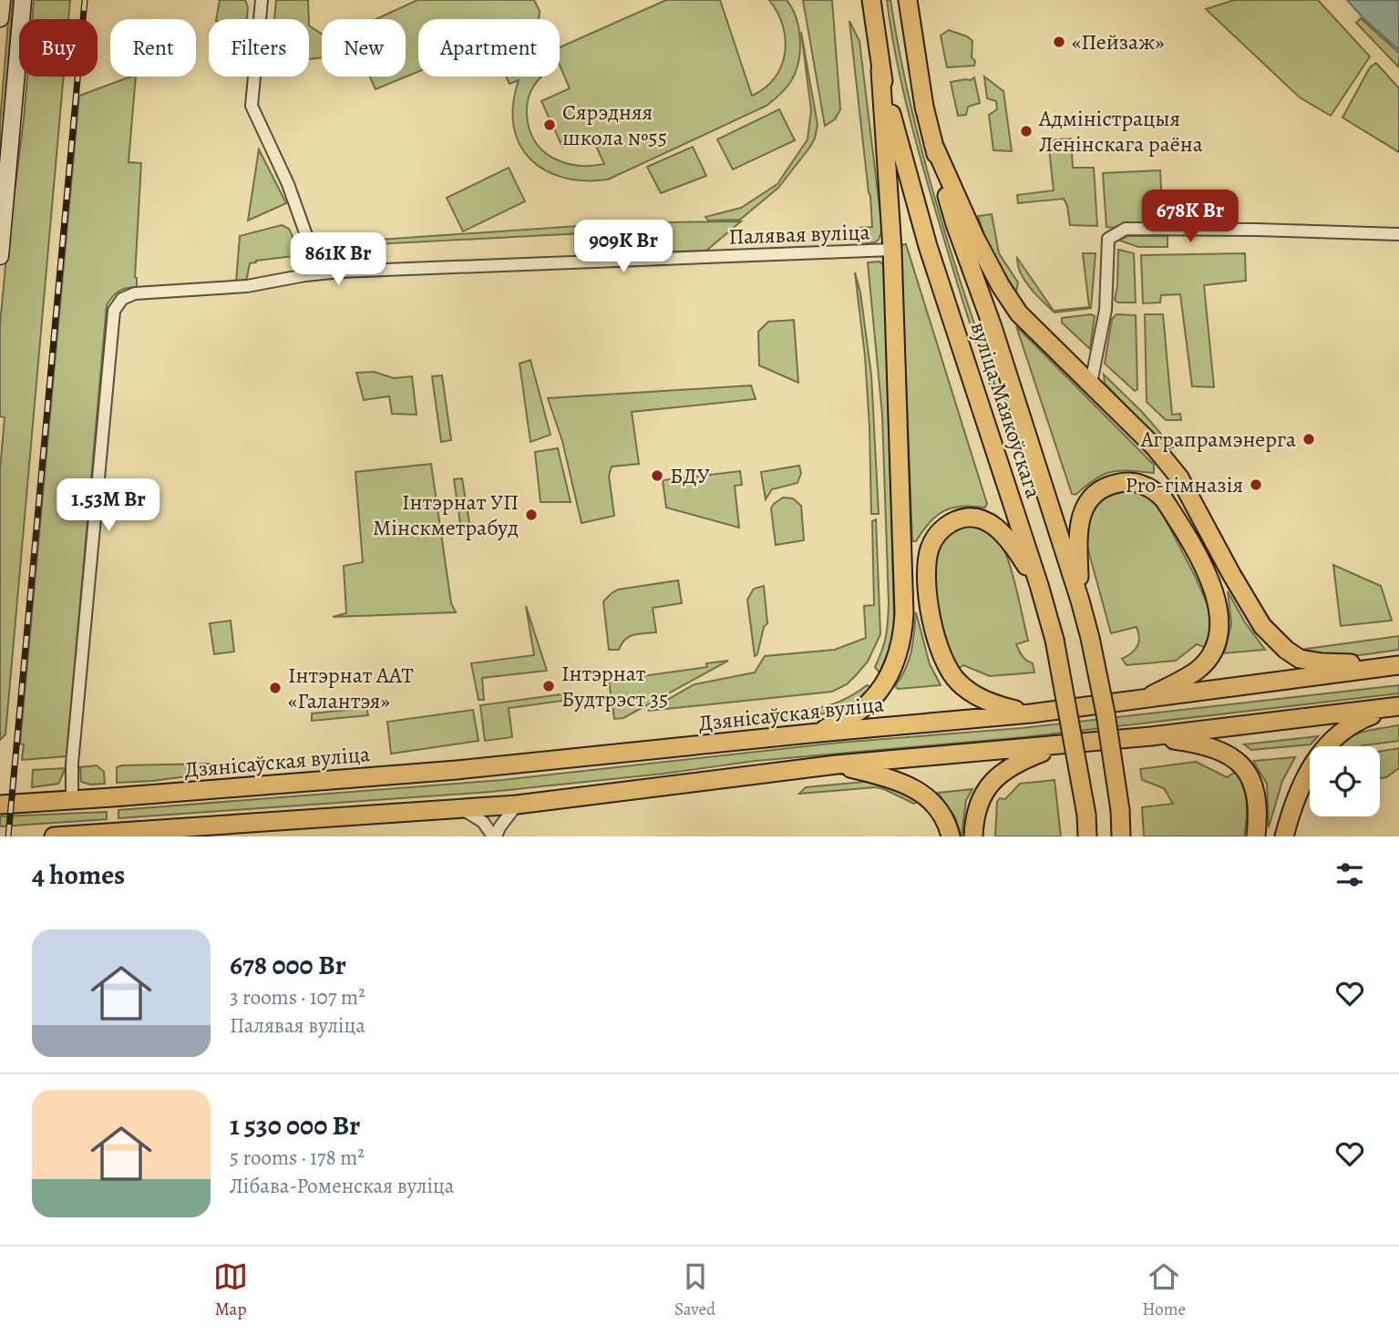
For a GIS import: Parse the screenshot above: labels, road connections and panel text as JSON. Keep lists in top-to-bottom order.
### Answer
{
  "streets": {
    "main road": ["вуліца Маякоўскага", "Дзянісаўская вуліца"],
    "street": ["Палявая вуліца"]
  },
  "crossings": [
    ["Палявая вуліца", "Дзянісаўская вуліца"]
  ],
  "places": [
    "«Пейзаж»",
    "Сярэдняя школа №55",
    "Адміністрацыя Ленінскага раёна",
    "Аграпрамэнерга",
    "БДУ",
    "Pro-гімназія",
    "Інтэрнат УП Мінскметрабуд",
    "Інтэрнат Будтрэст 35",
    "Інтэрнат ААТ «Галантэя»"
  ],
  "page": {
    "chip": [
      "Buy",
      "Rent",
      "Filters",
      "New",
      "Apartment"
    ],
    "price": [
      "678K Br",
      "909K Br",
      "861K Br",
      "1.53M Br"
    ],
    "heading": "4 homes",
    "list": [
      {
        "name": "678 000 Br",
        "note": "3 rooms · 107 m² · Палявая вуліца"
      },
      {
        "name": "1 530 000 Br",
        "note": "5 rooms · 178 m² · Лібава-Роменская вуліца"
      }
    ],
    "tabs": ["Map", "Saved", "Home"]
  }
}
